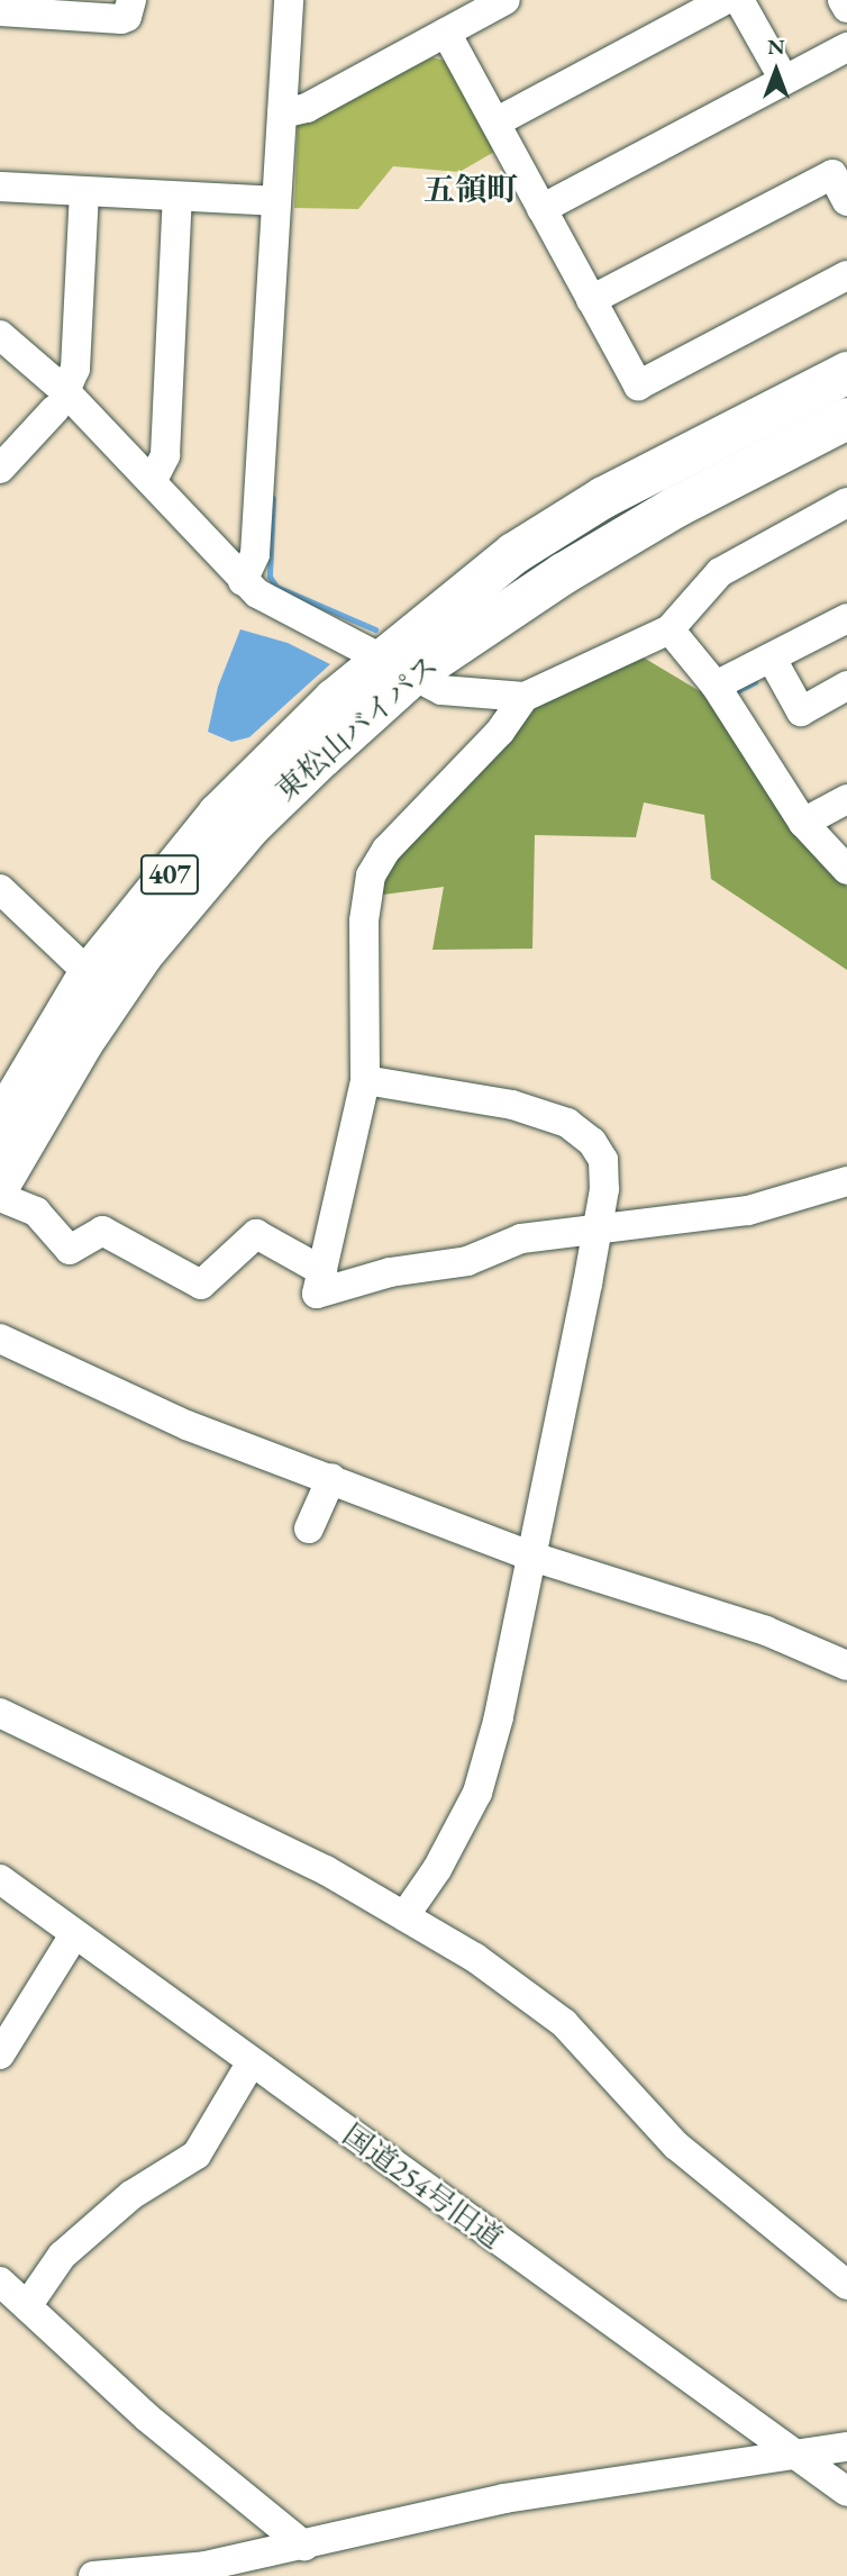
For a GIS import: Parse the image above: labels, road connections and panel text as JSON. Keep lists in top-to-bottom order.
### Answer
{
  "streets": {
    "highway": ["東松山バイパス", "407"],
    "street": ["国道254号旧道"]
  },
  "districts": ["五領町"],
  "north": "top"
}
